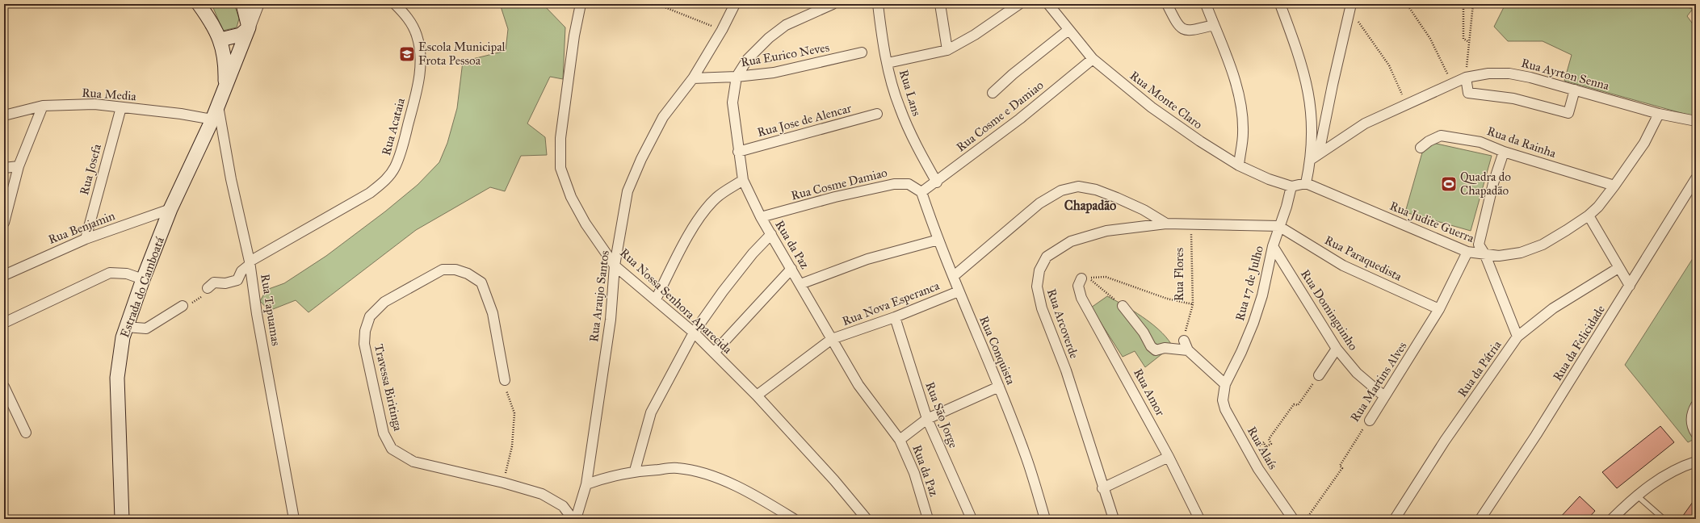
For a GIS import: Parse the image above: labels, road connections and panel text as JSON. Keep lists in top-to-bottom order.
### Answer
{
  "streets": {
    "main road": ["Estrada do Camboatá"],
    "street": [
      "Rua Eurico Neves",
      "Rua Ayrton Senna",
      "Rua Lans",
      "Rua Media",
      "Rua Monte Claro",
      "Rua Cosme e Damiao",
      "Rua Jose de Alencar",
      "Rua Acataia",
      "Rua da Rainha",
      "Rua Josefa",
      "Rua Cosme Damiao",
      "Rua Judite Guerra",
      "Rua Benjamin",
      "Rua da Paz",
      "Rua Paraquedista",
      "Rua 17 de Julho",
      "Rua Araujo Santos",
      "Rua Nossa Senhora Aparecida",
      "Rua Nova Esperanca",
      "Rua Tapuamas",
      "Rua Dominguinho",
      "Rua Arcoverde",
      "Rua da Felicidade",
      "Rua Conquista",
      "Rua da Pátria",
      "Rua Martins Alves",
      "Travessa Biritinga",
      "Rua Amor",
      "Rua São Jorge",
      "Rua Alaís"
    ],
    "path": ["Rua Flores"]
  },
  "crossings": [
    ["Rua Eurico Neves", "Rua da Paz"],
    ["Rua Eurico Neves", "Rua Araujo Santos"],
    ["Rua Ayrton Senna", "Rua Judite Guerra"],
    ["Rua Lans", "Rua Cosme e Damiao"],
    ["Rua Media", "Rua Josefa"],
    ["Rua Media", "Estrada do Camboatá"],
    ["Rua Monte Claro", "Rua Cosme e Damiao"],
    ["Rua Monte Claro", "Rua 17 de Julho"],
    ["Rua Cosme e Damiao", "Rua Cosme Damiao"],
    ["Rua Cosme e Damiao", "Rua Conquista"],
    ["Rua Jose de Alencar", "Rua da Paz"],
    ["Rua Acataia", "Rua Tapuamas"],
    ["Rua da Rainha", "Rua Judite Guerra"],
    ["Rua Josefa", "Rua Benjamin"],
    ["Rua Cosme Damiao", "Rua da Paz"],
    ["Rua Cosme Damiao", "Rua Conquista"],
    ["Rua Judite Guerra", "Rua Martins Alves"],
    ["Rua Benjamin", "Estrada do Camboatá"],
    ["Rua da Paz", "Rua Nova Esperanca"],
    ["Rua Paraquedista", "Rua 17 de Julho"],
    ["Rua Paraquedista", "Rua Arcoverde"],
    ["Rua Paraquedista", "Rua Martins Alves"],
    ["Rua Flores", "Rua Arcoverde"],
    ["Rua 17 de Julho", "Rua Dominguinho"],
    ["Rua 17 de Julho", "Rua Arcoverde"],
    ["Rua 17 de Julho", "Rua Alaís"],
    ["Estrada do Camboatá", "Rua Tapuamas"],
    ["Rua Araujo Santos", "Rua Nossa Senhora Aparecida"],
    ["Rua Nossa Senhora Aparecida", "Rua Nova Esperanca"],
    ["Rua Nova Esperanca", "Rua Conquista"],
    ["Rua Nova Esperanca", "Rua São Jorge"],
    ["Rua Dominguinho", "Rua Martins Alves"]
  ],
  "districts": ["Chapadão"],
  "places": {
    "school or university": ["Escola Municipal Frota Pessoa"],
    "sports": ["Quadra do Chapadão"]
  }
}
